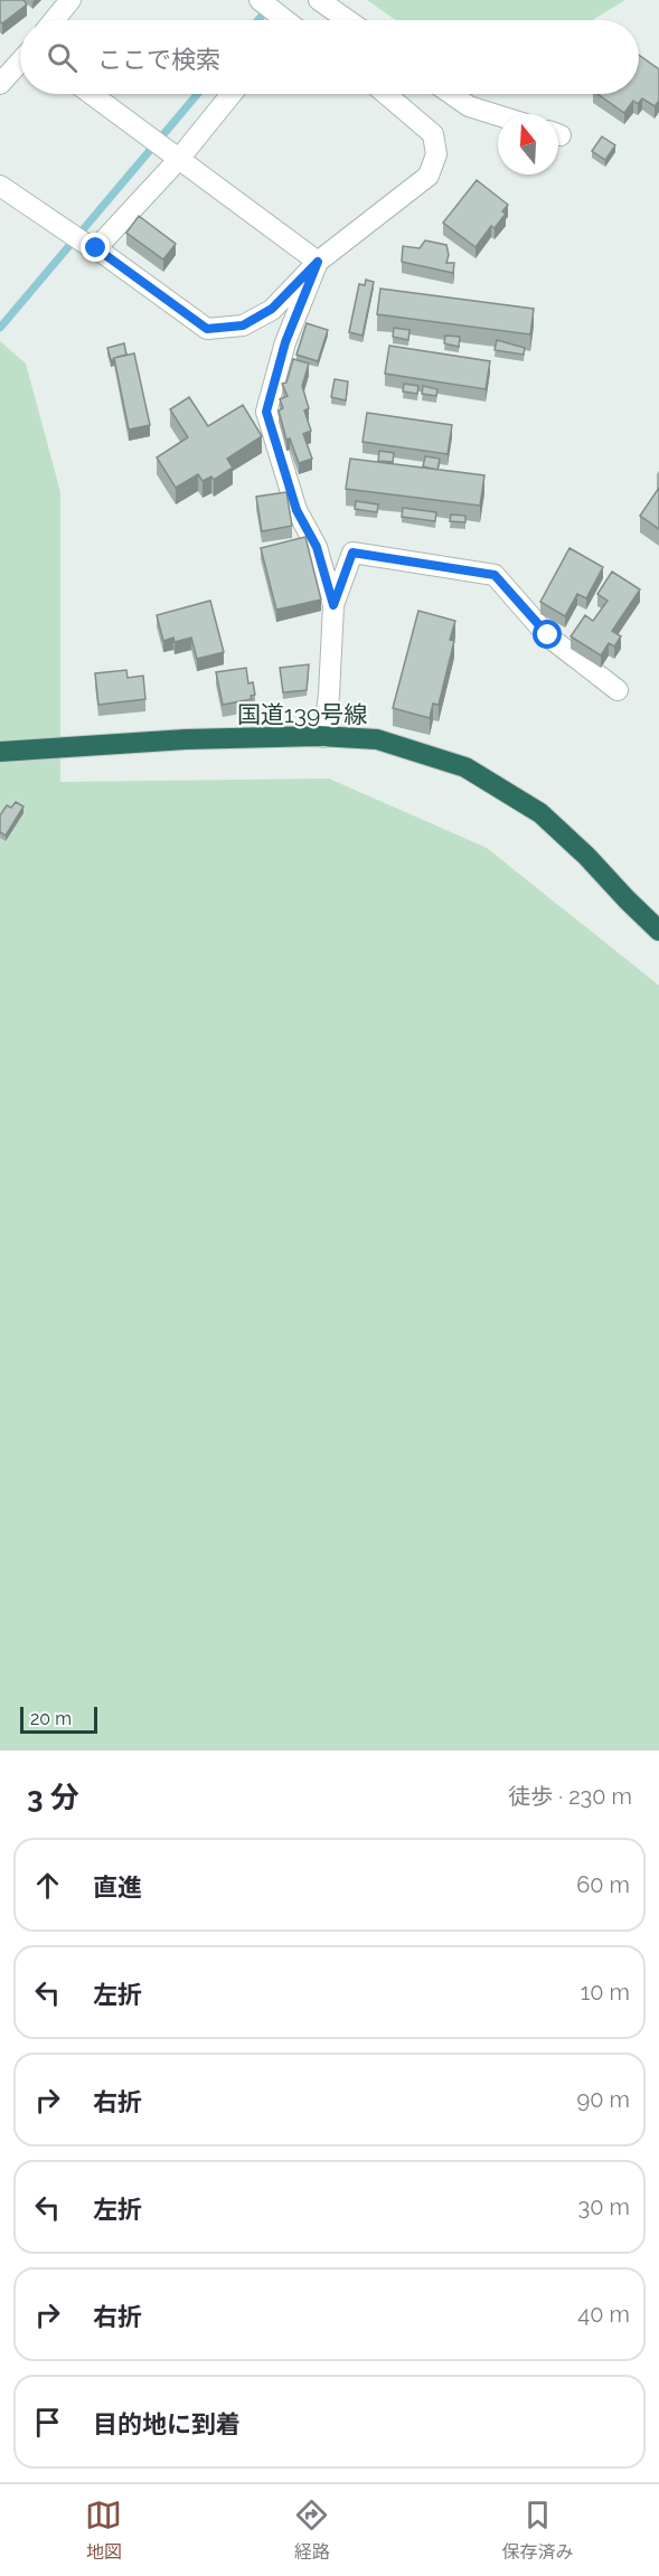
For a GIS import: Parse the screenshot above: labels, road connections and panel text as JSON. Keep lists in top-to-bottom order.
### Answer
{
  "streets": {
    "highway": ["国道139号線"]
  },
  "scale_bar": "20 m",
  "north": "top",
  "page": {
    "search": "ここで検索",
    "scale": "20 m",
    "heading": ["3 分", "徒歩 · 230 m"],
    "list": [
      ["直進", "60 m"],
      ["左折", "10 m"],
      ["右折", "90 m"],
      ["左折", "30 m"],
      ["右折", "40 m"],
      "目的地に到着"
    ],
    "nav": ["地図", "経路", "保存済み"]
  }
}
